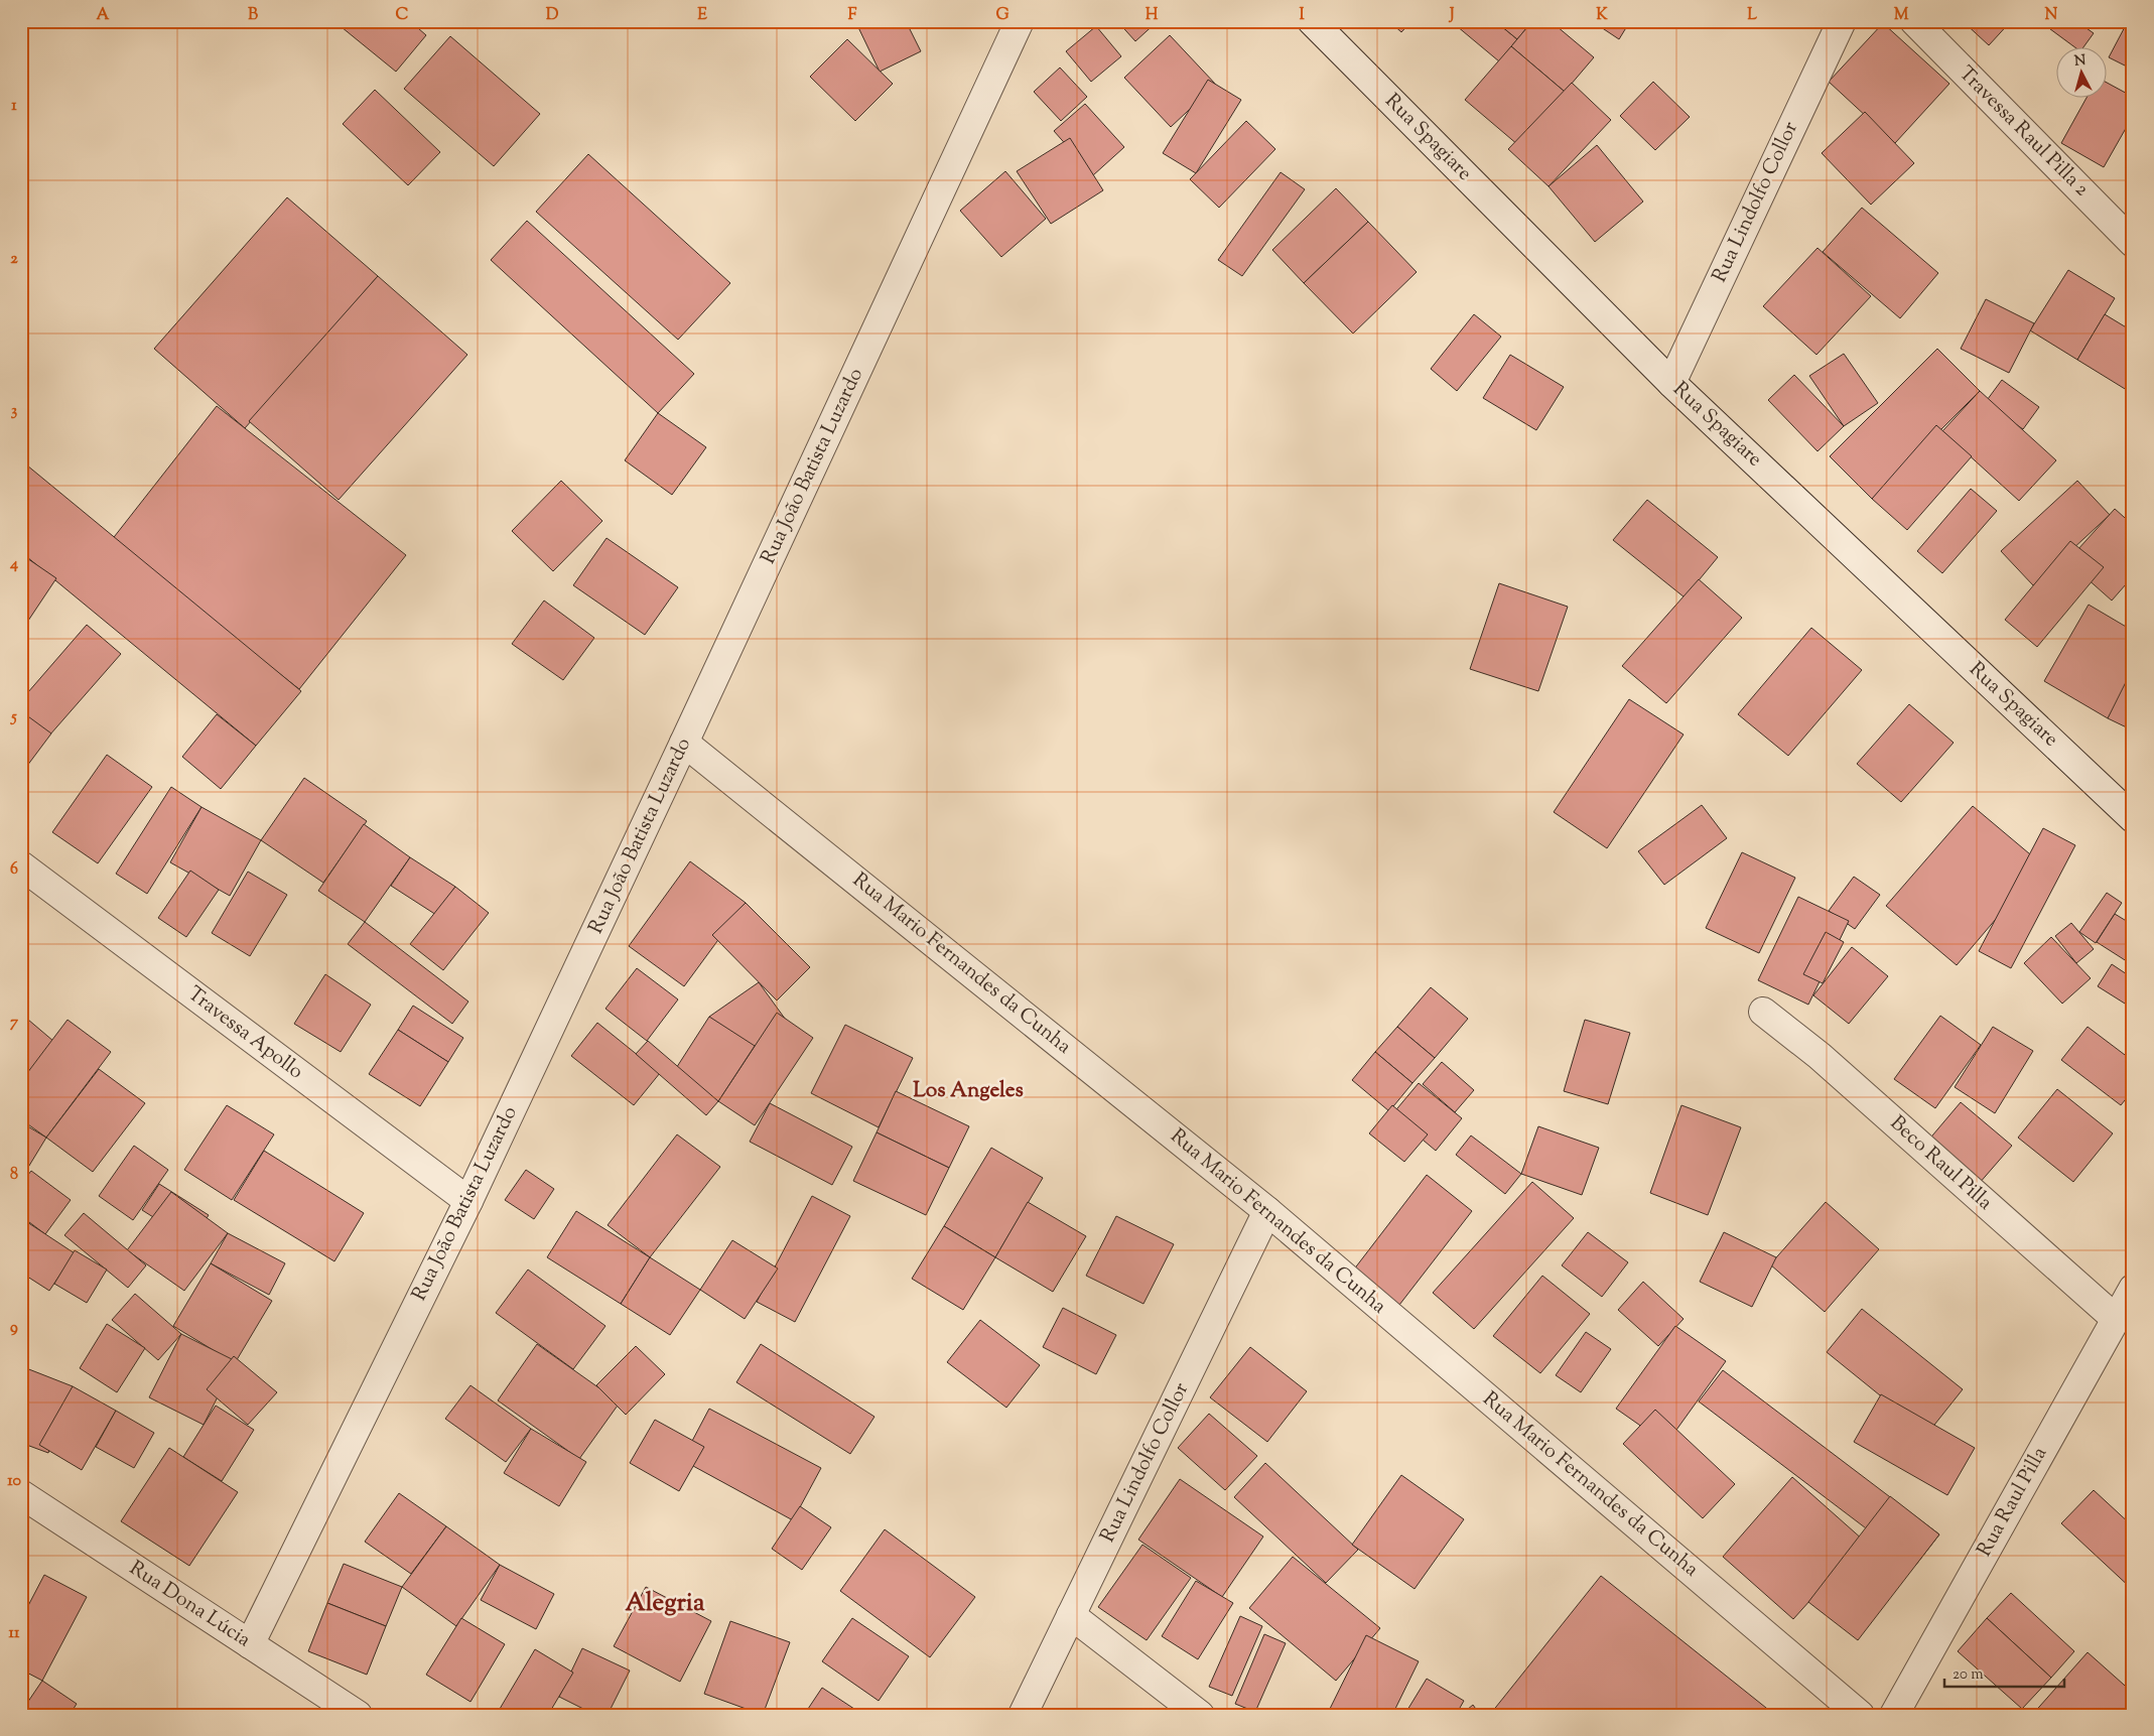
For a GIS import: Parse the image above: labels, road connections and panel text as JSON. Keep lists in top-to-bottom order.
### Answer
{
  "streets": {
    "street": [
      "Travessa Raul Pilla 2",
      "Rua Spagiare",
      "Rua Lindolfo Collor",
      "Rua João Batista Luzardo",
      "Rua Mario Fernandes da Cunha",
      "Travessa Apollo",
      "Beco Raul Pilla",
      "Rua Raul Pilla",
      "Rua Dona Lúcia"
    ]
  },
  "crossings": [
    ["Rua Spagiare", "Rua Lindolfo Collor"],
    ["Rua Lindolfo Collor", "Rua Mario Fernandes da Cunha"],
    ["Rua João Batista Luzardo", "Rua Mario Fernandes da Cunha"],
    ["Rua João Batista Luzardo", "Travessa Apollo"],
    ["Rua João Batista Luzardo", "Rua Dona Lúcia"],
    ["Beco Raul Pilla", "Rua Raul Pilla"]
  ],
  "districts": ["Los Angeles", "Alegria"],
  "scale_bar": "20 m",
  "north": "top",
  "grid": {
    "columns": [
      "A",
      "B",
      "C",
      "D",
      "E",
      "F",
      "G",
      "H",
      "I",
      "J",
      "K",
      "L",
      "M",
      "N"
    ],
    "rows": [
      "1",
      "2",
      "3",
      "4",
      "5",
      "6",
      "7",
      "8",
      "9",
      "10",
      "11"
    ]
  }
}
